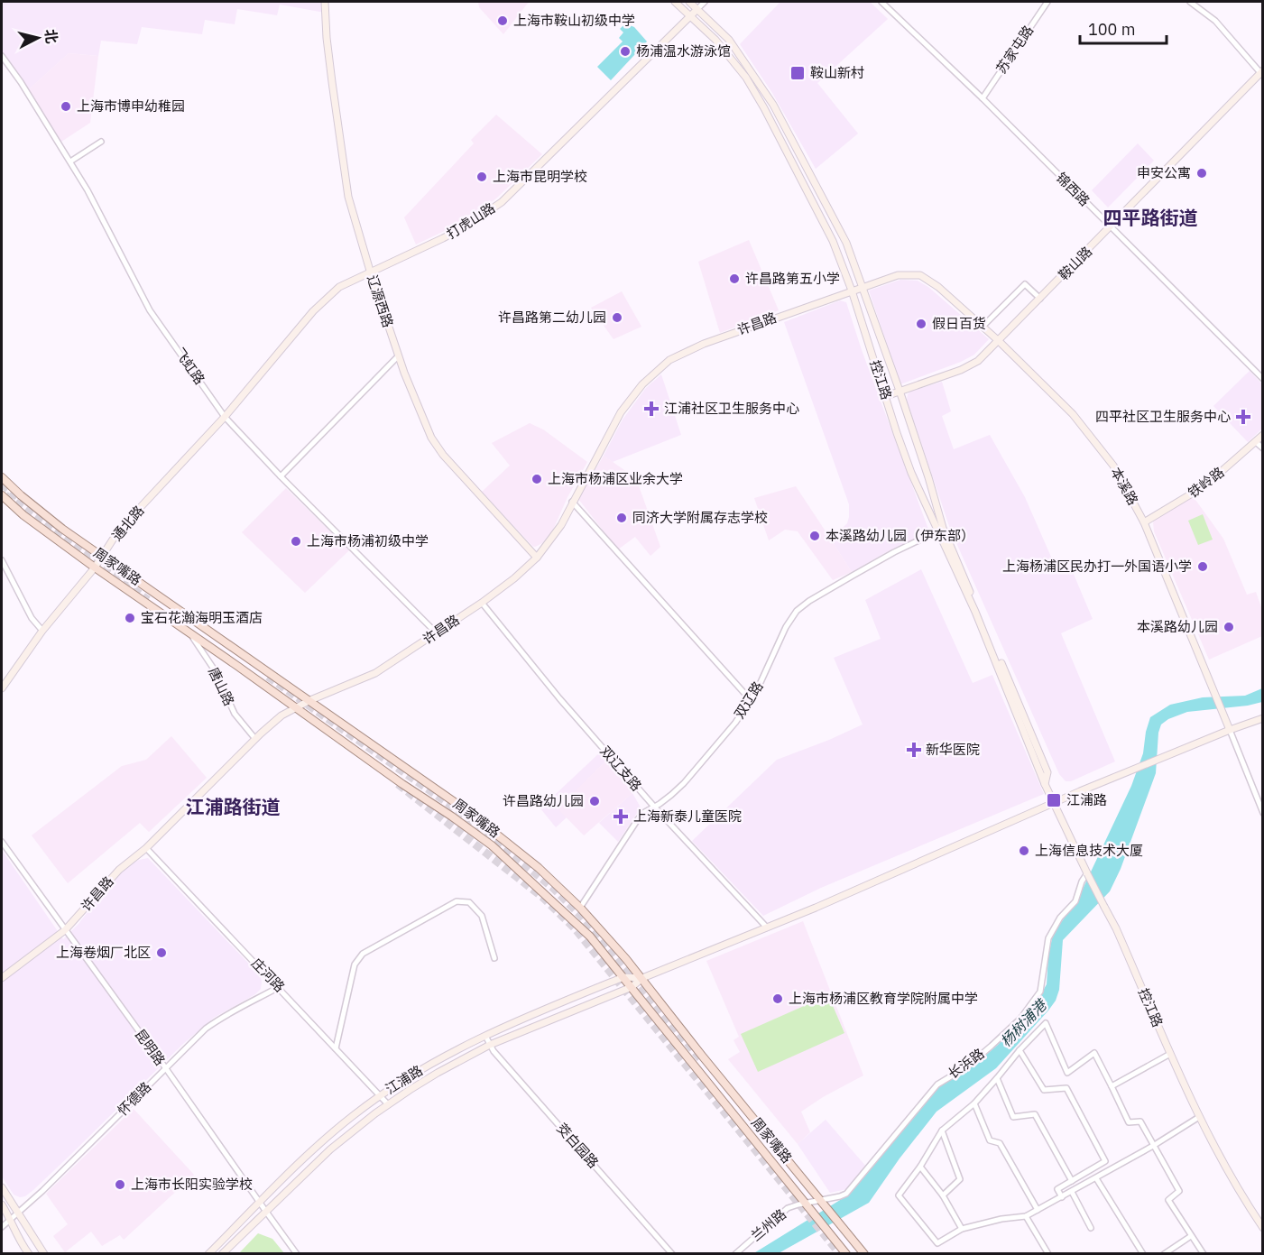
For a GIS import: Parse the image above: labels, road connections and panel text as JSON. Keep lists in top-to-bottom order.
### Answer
{
  "streets": {
    "main road": ["周家嘴路"],
    "street": [
      "苏家屯路",
      "锦西路",
      "打虎山路",
      "鞍山路",
      "辽源西路",
      "许昌路",
      "飞虹路",
      "控江路",
      "铁岭路",
      "本溪路",
      "通北路",
      "唐山路",
      "双辽路",
      "双辽支路",
      "庄河路",
      "昆明路",
      "长浜路",
      "江浦路",
      "怀德路",
      "茭白园路",
      "兰州路"
    ]
  },
  "crossings": [
    ["苏家屯路", "锦西路"],
    ["锦西路", "鞍山路"],
    ["打虎山路", "辽源西路"],
    ["打虎山路", "飞虹路"],
    ["打虎山路", "控江路"],
    ["打虎山路", "通北路"],
    ["鞍山路", "控江路"],
    ["鞍山路", "本溪路"],
    ["辽源西路", "许昌路"],
    ["许昌路", "飞虹路"],
    ["许昌路", "控江路"],
    ["许昌路", "本溪路"],
    ["许昌路", "周家嘴路"],
    ["许昌路", "唐山路"],
    ["许昌路", "双辽支路"],
    ["许昌路", "庄河路"],
    ["许昌路", "昆明路"],
    ["飞虹路", "通北路"],
    ["控江路", "本溪路"],
    ["控江路", "双辽路"],
    ["控江路", "长浜路"],
    ["控江路", "江浦路"],
    ["铁岭路", "本溪路"],
    ["本溪路", "江浦路"],
    ["通北路", "周家嘴路"],
    ["周家嘴路", "唐山路"],
    ["周家嘴路", "双辽路"],
    ["周家嘴路", "长浜路"],
    ["周家嘴路", "江浦路"],
    ["周家嘴路", "兰州路"],
    ["双辽路", "双辽支路"],
    ["双辽支路", "江浦路"],
    ["庄河路", "江浦路"],
    ["庄河路", "怀德路"],
    ["昆明路", "江浦路"],
    ["昆明路", "怀德路"],
    ["长浜路", "兰州路"],
    ["江浦路", "茭白园路"]
  ],
  "districts": ["四平路街道", "江浦路街道"],
  "water": ["杨树浦港"],
  "places": {
    "other": [
      "上海市鞍山初级中学",
      "杨浦温水游泳馆",
      "上海市博申幼稚园",
      "申安公寓",
      "上海市昆明学校",
      "许昌路第五小学",
      "许昌路第二幼儿园",
      "假日百货",
      "上海市杨浦区业余大学",
      "同济大学附属存志学校",
      "本溪路幼儿园（伊东部）",
      "上海市杨浦初级中学",
      "‌上海杨浦区民办打一外国语小学",
      "宝石花瀚海明玉酒店",
      "本溪路幼儿园",
      "许昌路幼儿园",
      "上海信息技术大厦",
      "上海卷烟厂北区",
      "上海市杨浦区教育学院附属中学",
      "上海市长阳实验学校"
    ],
    "transit": ["鞍山新村", "江浦路"],
    "health": [
      "江浦社区卫生服务中心",
      "四平社区卫生服务中心",
      "新华医院",
      "上海新泰儿童医院"
    ]
  },
  "scale_bar": "100 m",
  "north": "right"
}
